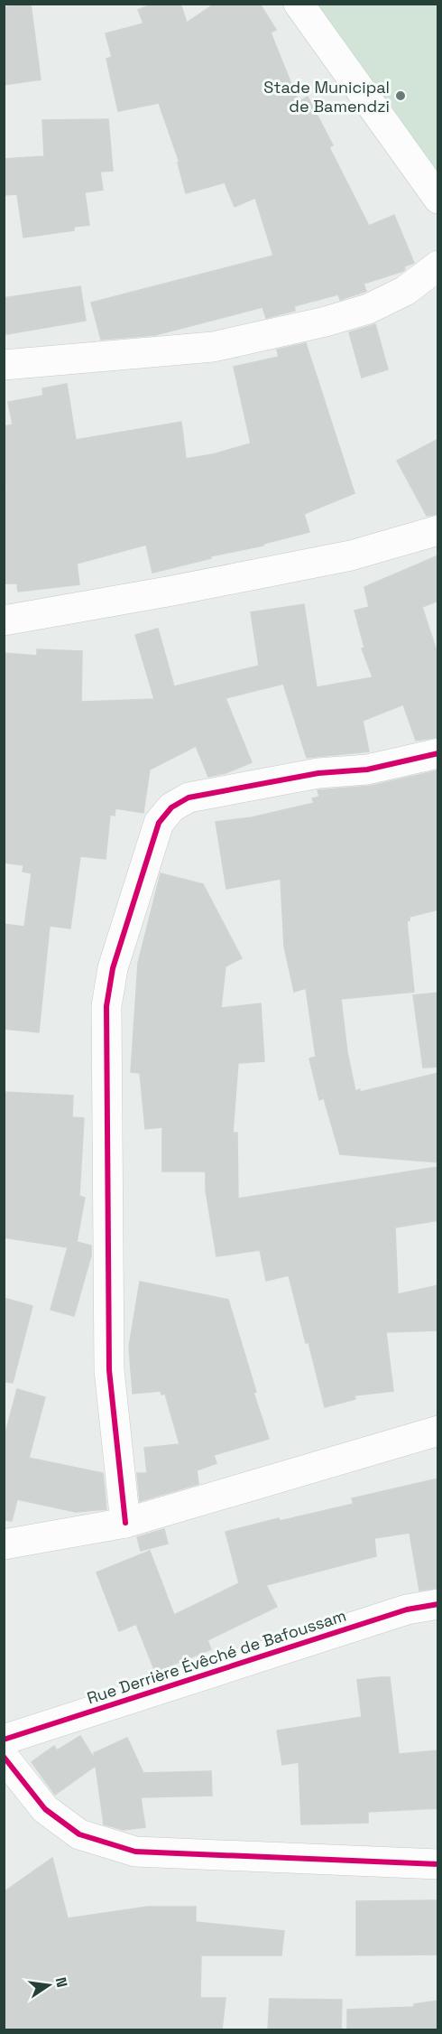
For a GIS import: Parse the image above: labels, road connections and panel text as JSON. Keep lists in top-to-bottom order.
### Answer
{
  "streets": {
    "street": ["Rue Derrière Évêché de Bafoussam"]
  },
  "places": ["Stade Municipal de Bamendzi"],
  "north": "right"
}
